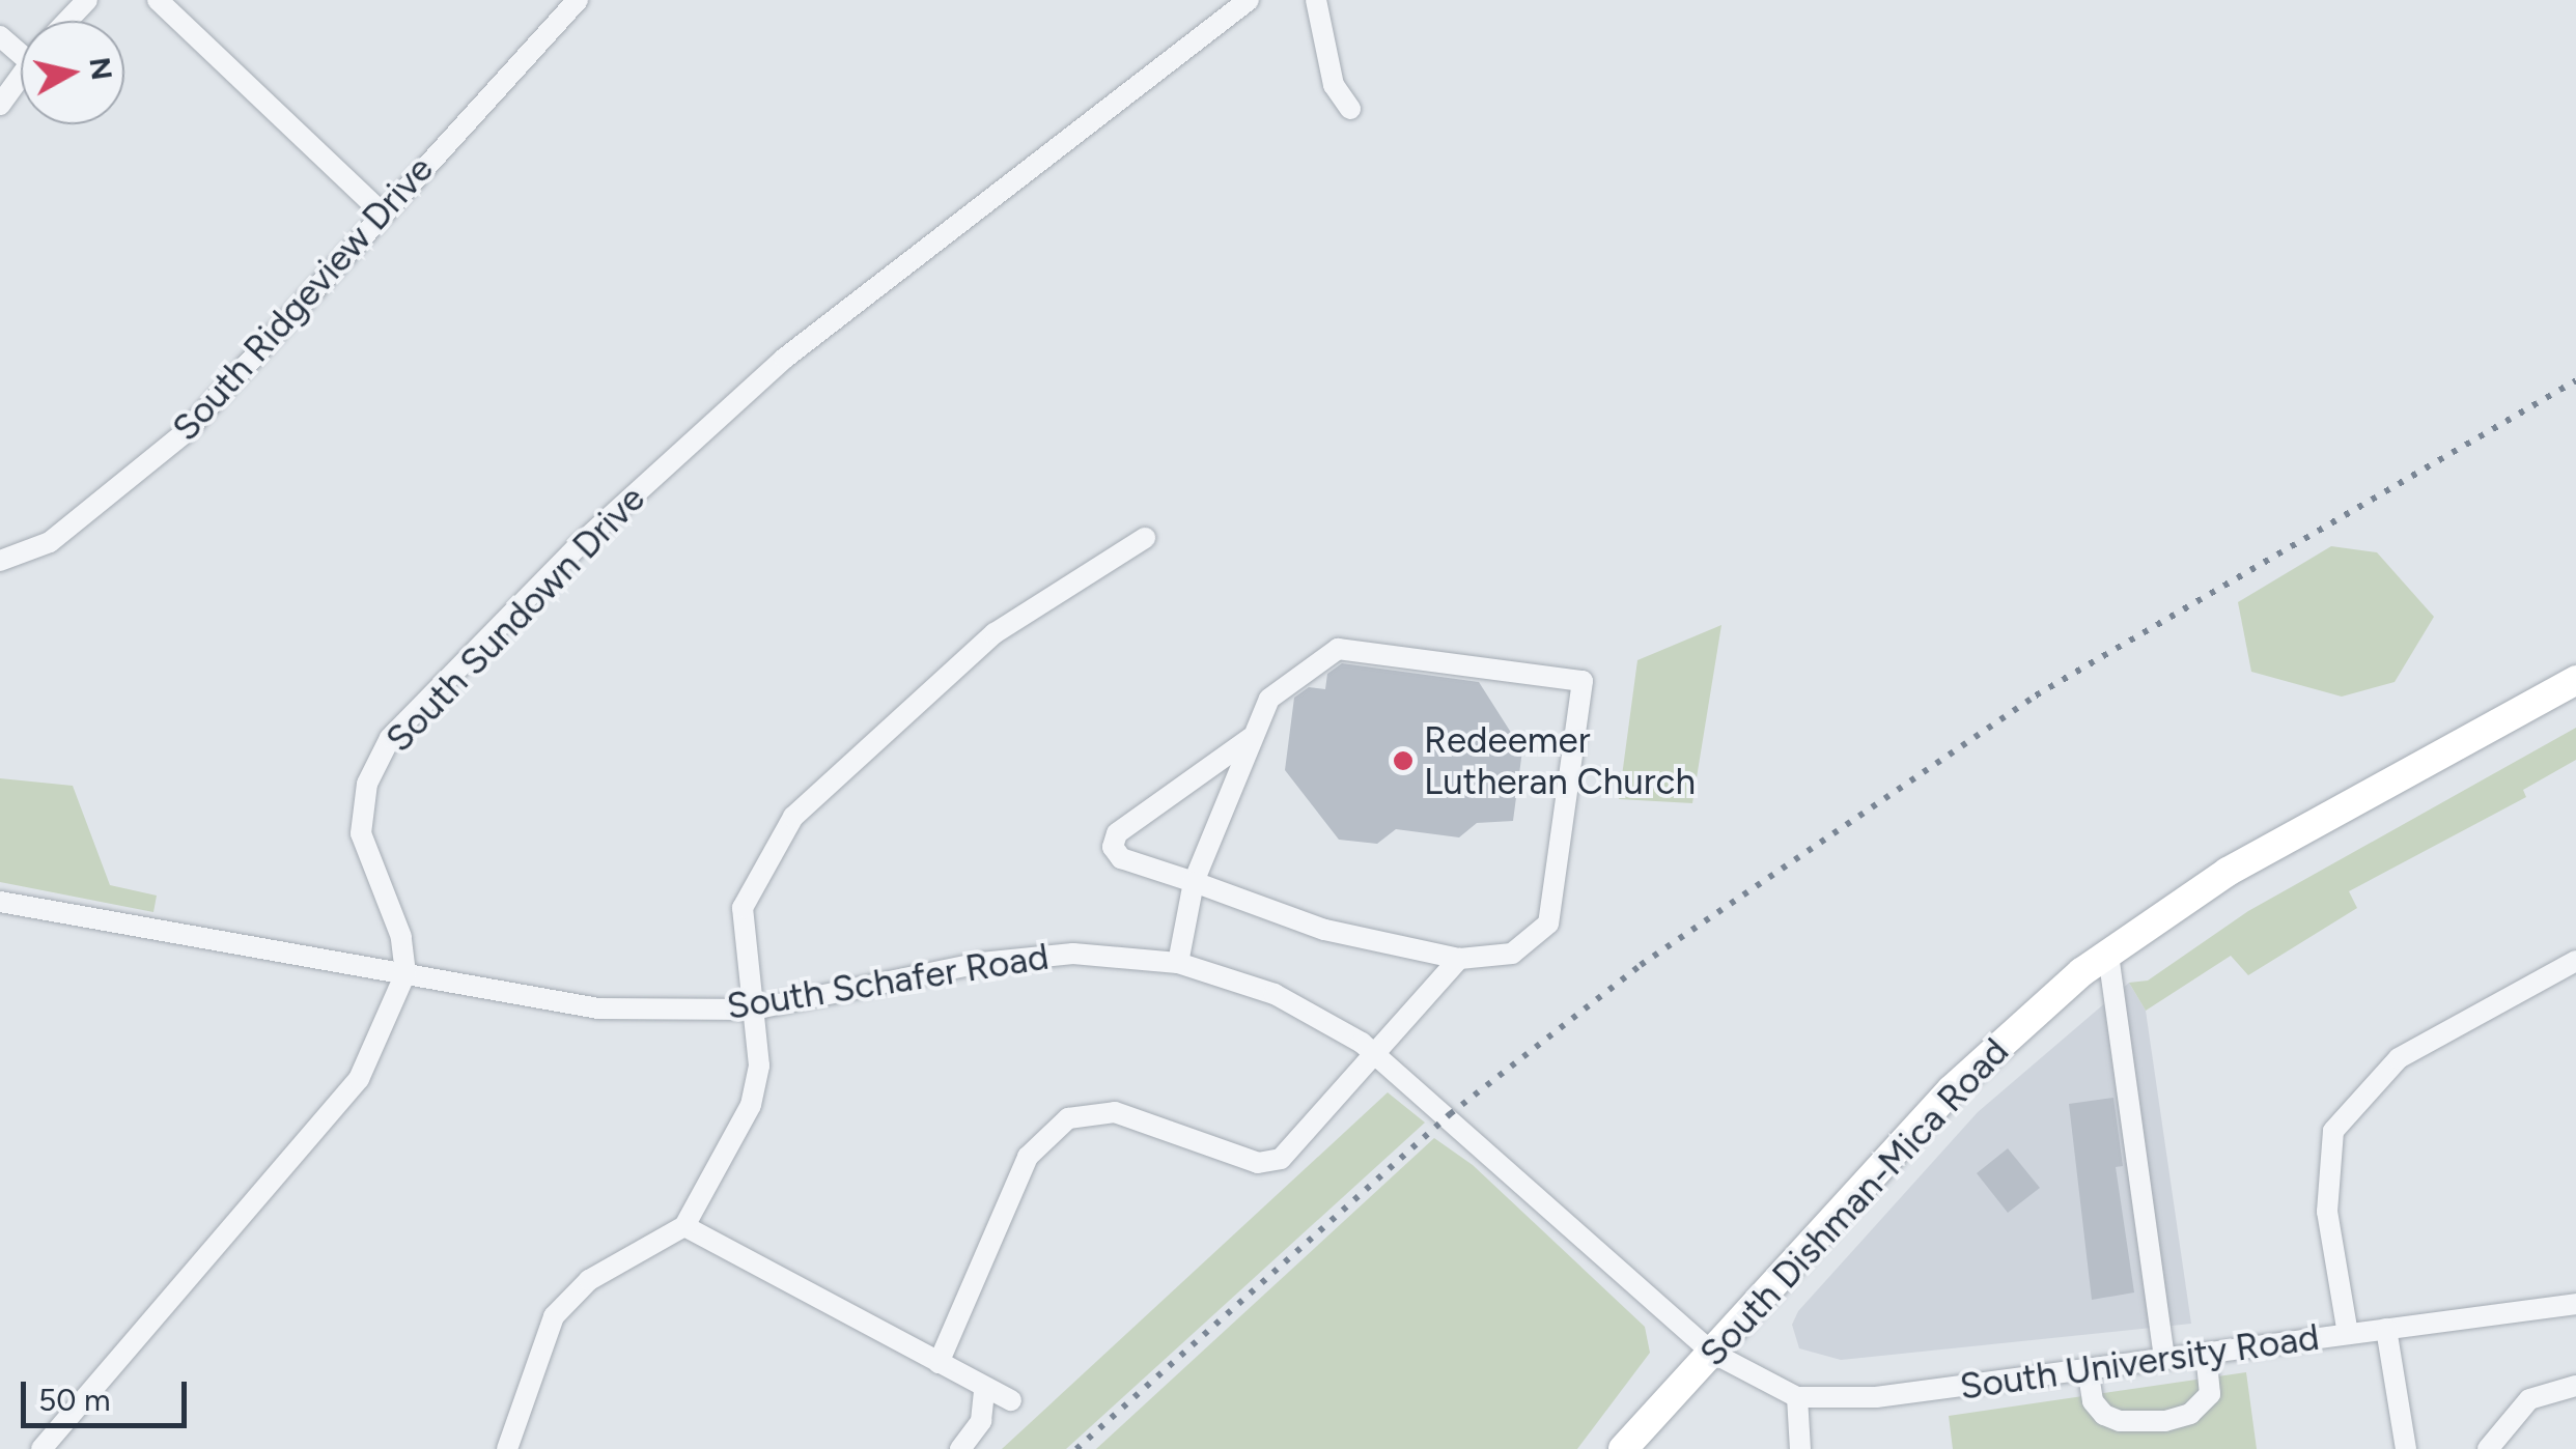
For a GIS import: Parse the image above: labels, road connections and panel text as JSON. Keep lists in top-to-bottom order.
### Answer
{
  "streets": {
    "main road": ["South Dishman-Mica Road"],
    "street": [
      "South Ridgeview Drive",
      "South Sundown Drive",
      "South Schafer Road",
      "South University Road"
    ]
  },
  "crossings": [
    ["South Sundown Drive", "South Schafer Road"],
    ["South Schafer Road", "South Dishman-Mica Road"],
    ["South Schafer Road", "South University Road"],
    ["South Dishman-Mica Road", "South University Road"]
  ],
  "places": ["Redeemer Lutheran Church"],
  "scale_bar": "50 m",
  "north": "right"
}
